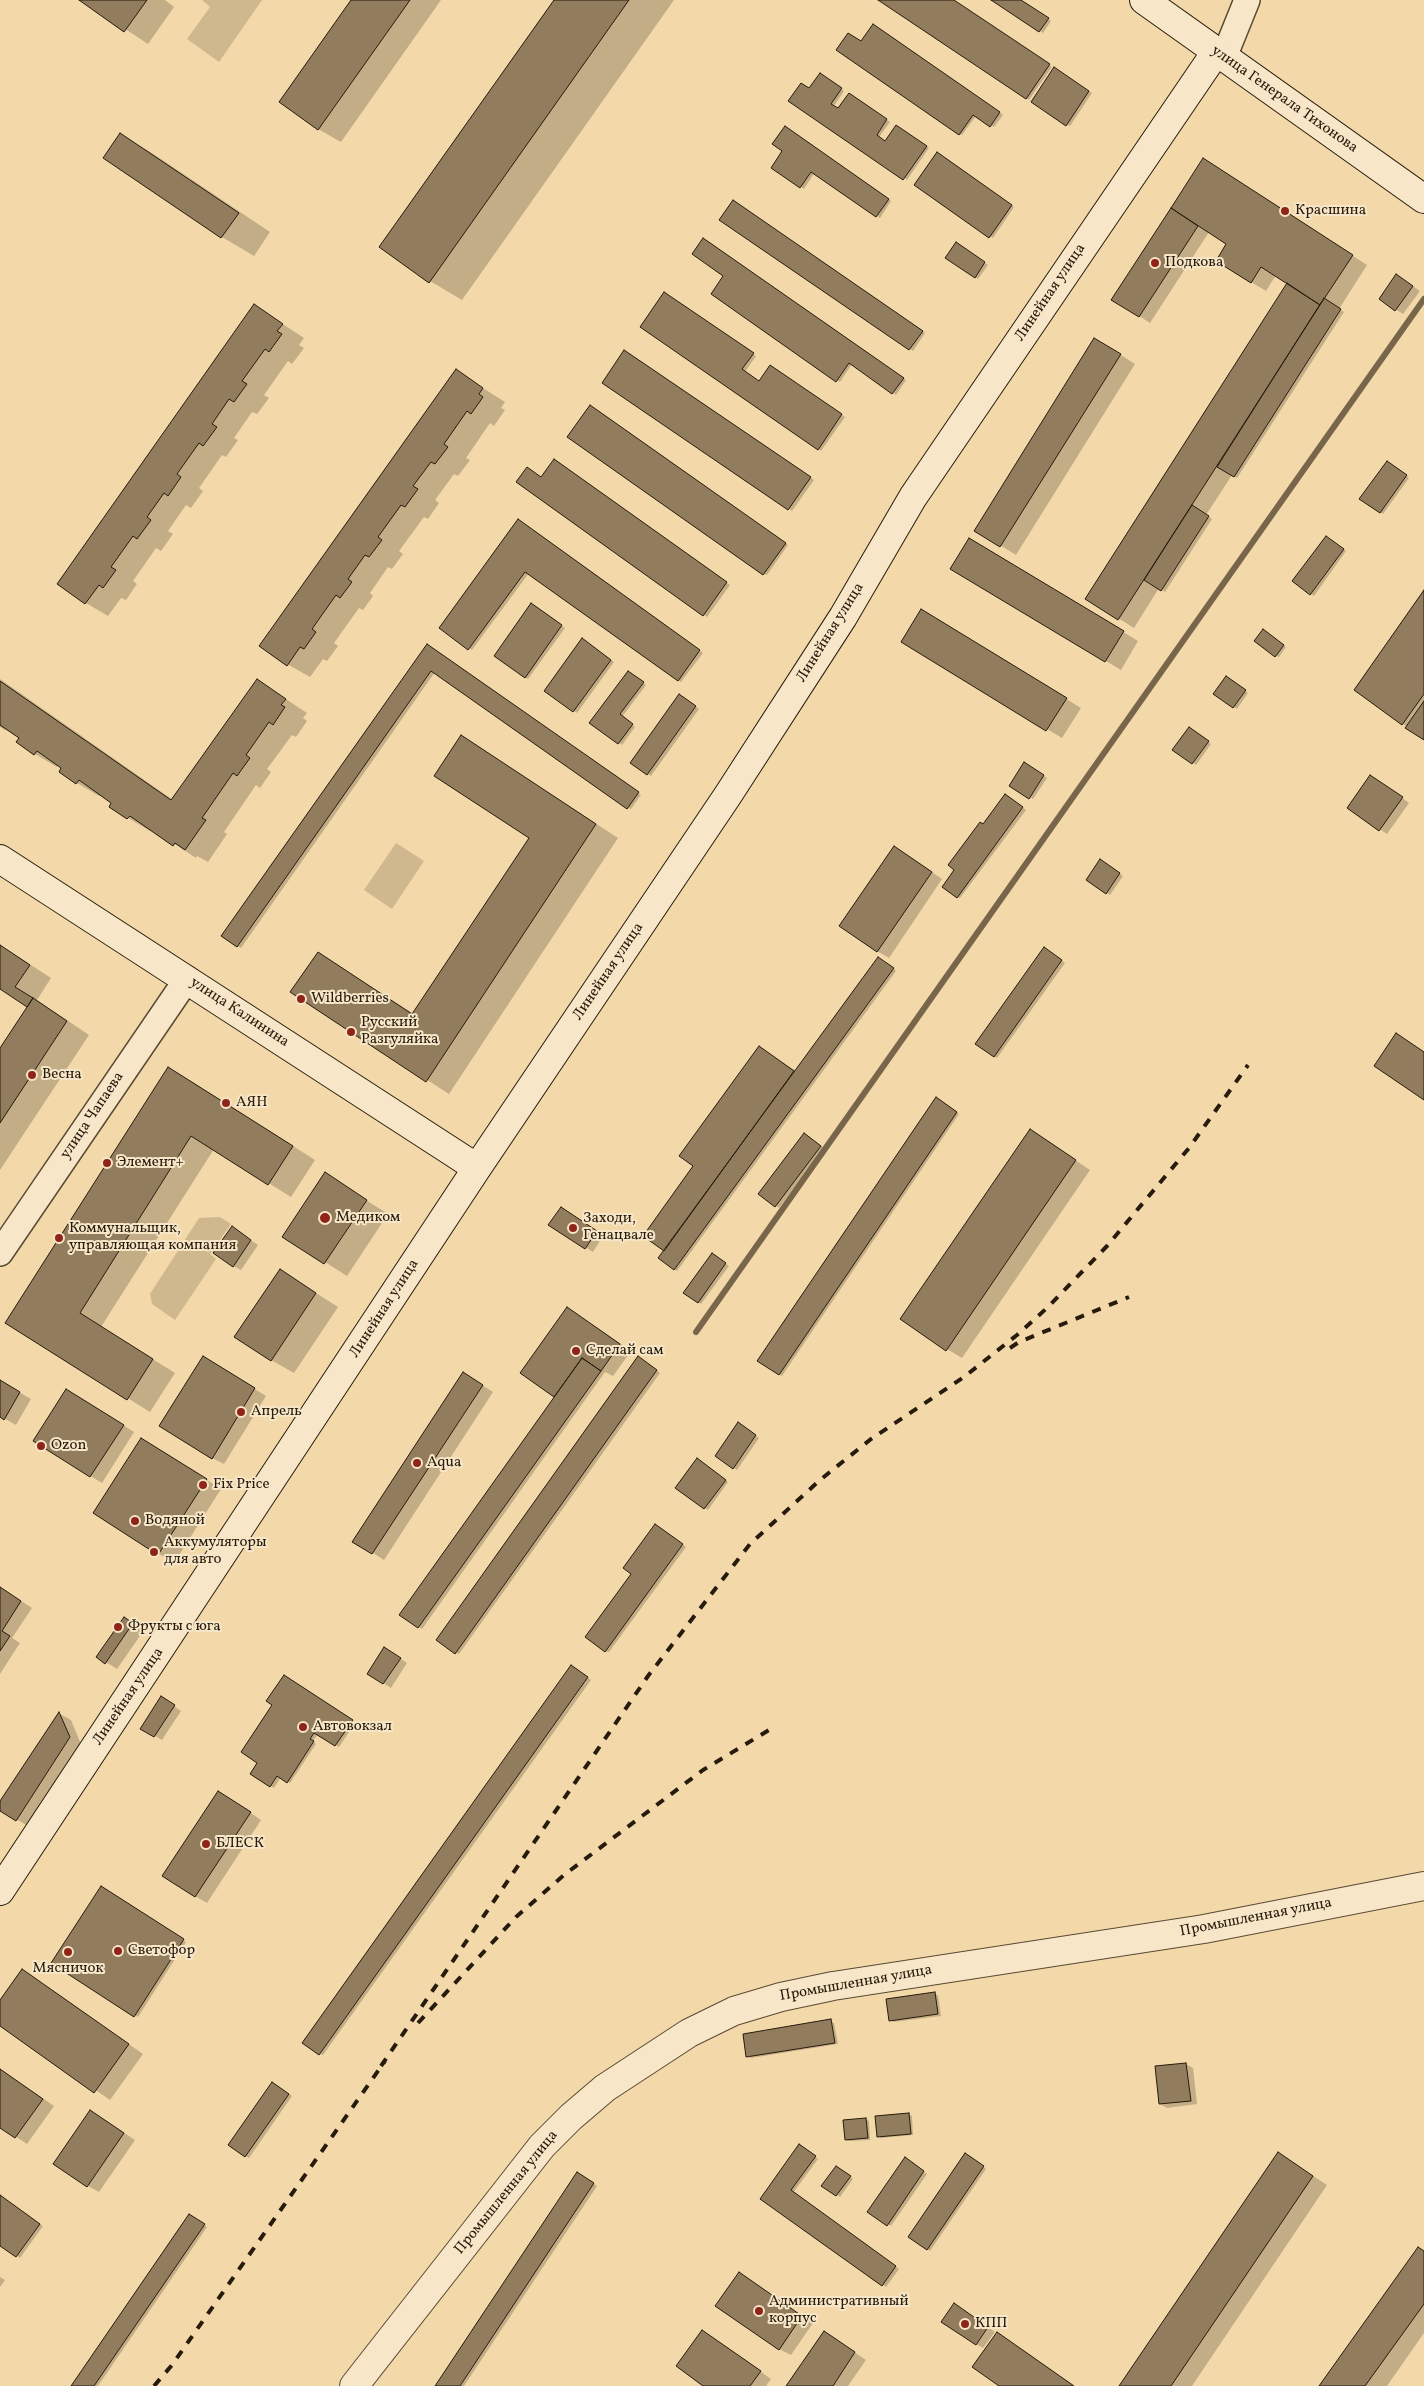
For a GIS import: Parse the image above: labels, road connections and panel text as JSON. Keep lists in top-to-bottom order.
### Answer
{
  "streets": {
    "main road": [
      "улица Генерала Тихонова",
      "Линейная улица",
      "улица Калинина",
      "Промышленная улица"
    ],
    "street": ["улица Чапаева"]
  },
  "crossings": [
    ["улица Генерала Тихонова", "Линейная улица"],
    ["Линейная улица", "улица Калинина"],
    ["улица Калинина", "улица Чапаева"]
  ],
  "places": [
    "Красшина",
    "Подкова",
    "Wildberries",
    "Русский Разгуляйка",
    "Весна",
    "АЯН",
    "Элемент+",
    "Медиком",
    "Заходи, Генацвале",
    "Коммунальщик, управляющая компания",
    "Сделай сам",
    "Апрель",
    "Ozon",
    "Aqua",
    "Fix Price",
    "Водяной",
    "Аккумуляторы для авто",
    "Фрукты с юга",
    "Автовокзал",
    "БЛЕСК",
    "Светофор",
    "Мясничок",
    "Административный корпус",
    "КПП"
  ]
}
